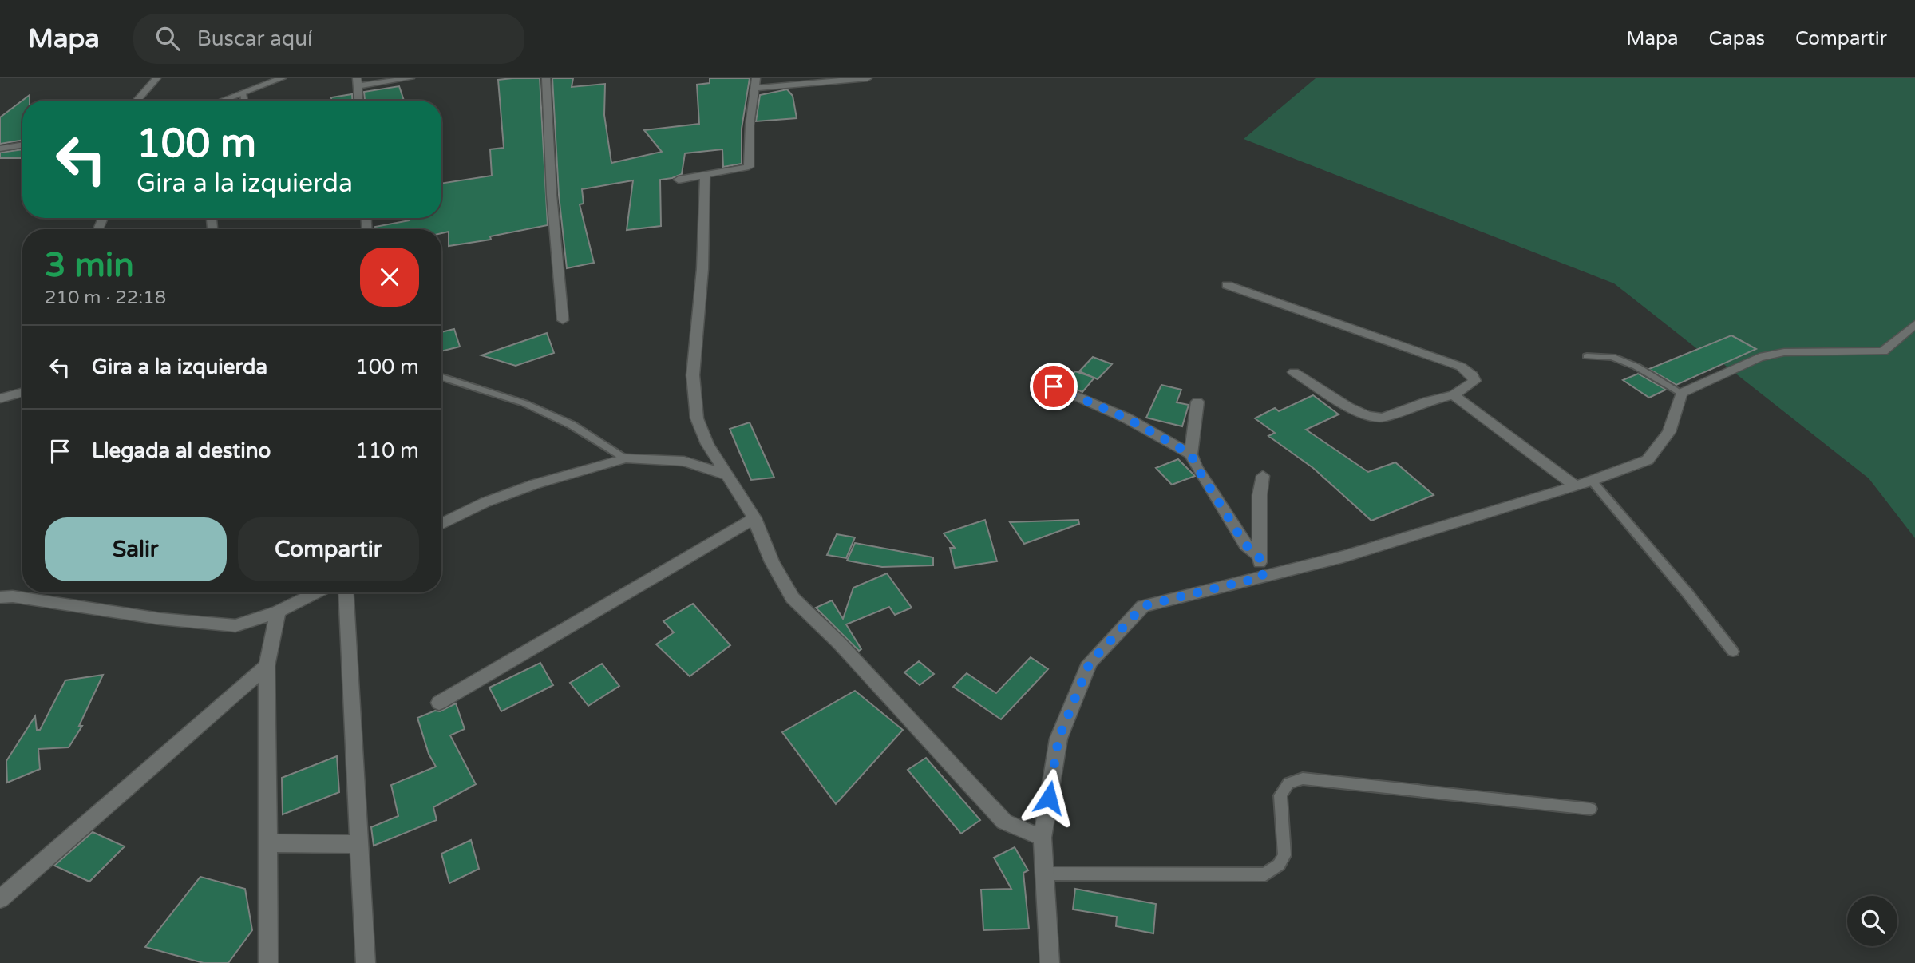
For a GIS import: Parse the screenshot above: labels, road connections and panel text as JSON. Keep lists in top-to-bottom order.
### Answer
{
  "page": {
    "header": "Mapa",
    "search": "Buscar aquí",
    "nav": ["Mapa", "Capas", "Compartir"],
    "turn": ["100 m", "Gira a la izquierda"],
    "heading": ["3 min", "210 m · 22:18"],
    "list": [
      {
        "name": "Gira a la izquierda",
        "value": "100 m"
      },
      {
        "name": "Llegada al destino",
        "value": "110 m"
      }
    ],
    "buttons": ["Salir", "Compartir"]
  }
}
